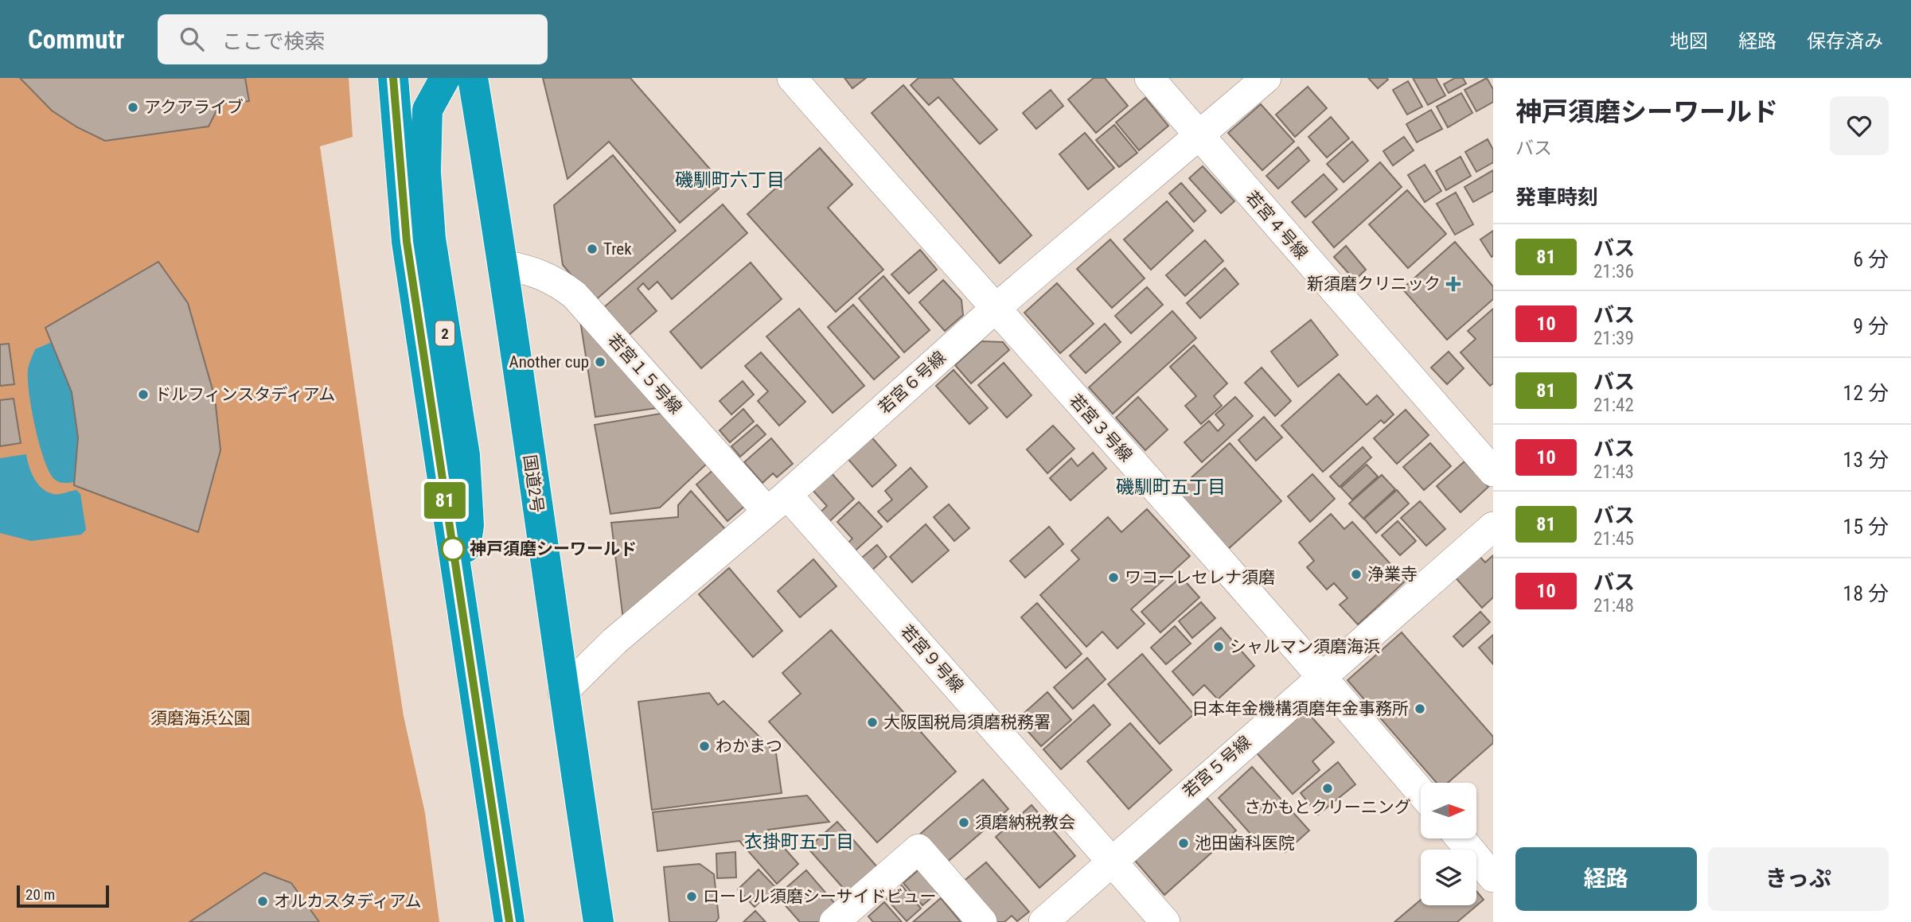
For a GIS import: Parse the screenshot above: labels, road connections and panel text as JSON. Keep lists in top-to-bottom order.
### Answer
{
  "streets": {
    "highway": ["2", "国道2号"],
    "street": [
      "若宮４号線",
      "若宮１５号線",
      "若宮６号線",
      "若宮３号線",
      "若宮９号線",
      "若宮５号線"
    ]
  },
  "crossings": [
    ["若宮４号線", "若宮６号線"],
    ["若宮１５号線", "若宮６号線"],
    ["若宮１５号線", "国道2号"],
    ["若宮１５号線", "若宮９号線"],
    ["若宮６号線", "若宮３号線"],
    ["若宮６号線", "国道2号"],
    ["若宮６号線", "若宮９号線"],
    ["若宮３号線", "若宮５号線"],
    ["若宮９号線", "若宮５号線"]
  ],
  "districts": ["磯馴町六丁目", "磯馴町五丁目", "衣掛町五丁目"],
  "parks": ["須磨海浜公園"],
  "places": {
    "other": [
      "アクアライブ",
      "Trek",
      "Another cup",
      "ドルフィンスタディアム",
      "神戸須磨シーワールド",
      "浄業寺",
      "ワコーレセレナ須磨",
      "シャルマン須磨海浜",
      "日本年金機構須磨年金事務所",
      "大阪国税局須磨税務署",
      "わかまつ",
      "さかもとクリーニング",
      "須磨納税教会",
      "池田歯科医院",
      "ローレル須磨シーサイドビュー",
      "オルカスタディアム"
    ],
    "health": ["新須磨クリニック"]
  },
  "lines": ["bus line 81"],
  "scale_bar": "20 m",
  "north": "right",
  "page": {
    "header": "Commutr",
    "search": "ここで検索",
    "nav": ["地図", "経路", "保存済み"],
    "on_map": "81",
    "heading": [
      ["神戸須磨シーワールド", "バス"],
      "発車時刻"
    ],
    "list": [
      {
        "mark": "81",
        "name": "バス",
        "note": "21:36",
        "value": "6 分"
      },
      {
        "mark": "10",
        "name": "バス",
        "note": "21:39",
        "value": "9 分"
      },
      {
        "mark": "81",
        "name": "バス",
        "note": "21:42",
        "value": "12 分"
      },
      {
        "mark": "10",
        "name": "バス",
        "note": "21:43",
        "value": "13 分"
      },
      {
        "mark": "81",
        "name": "バス",
        "note": "21:45",
        "value": "15 分"
      },
      {
        "mark": "10",
        "name": "バス",
        "note": "21:48",
        "value": "18 分"
      }
    ],
    "buttons": ["経路", "きっぷ"],
    "scale": "20 m"
  }
}
